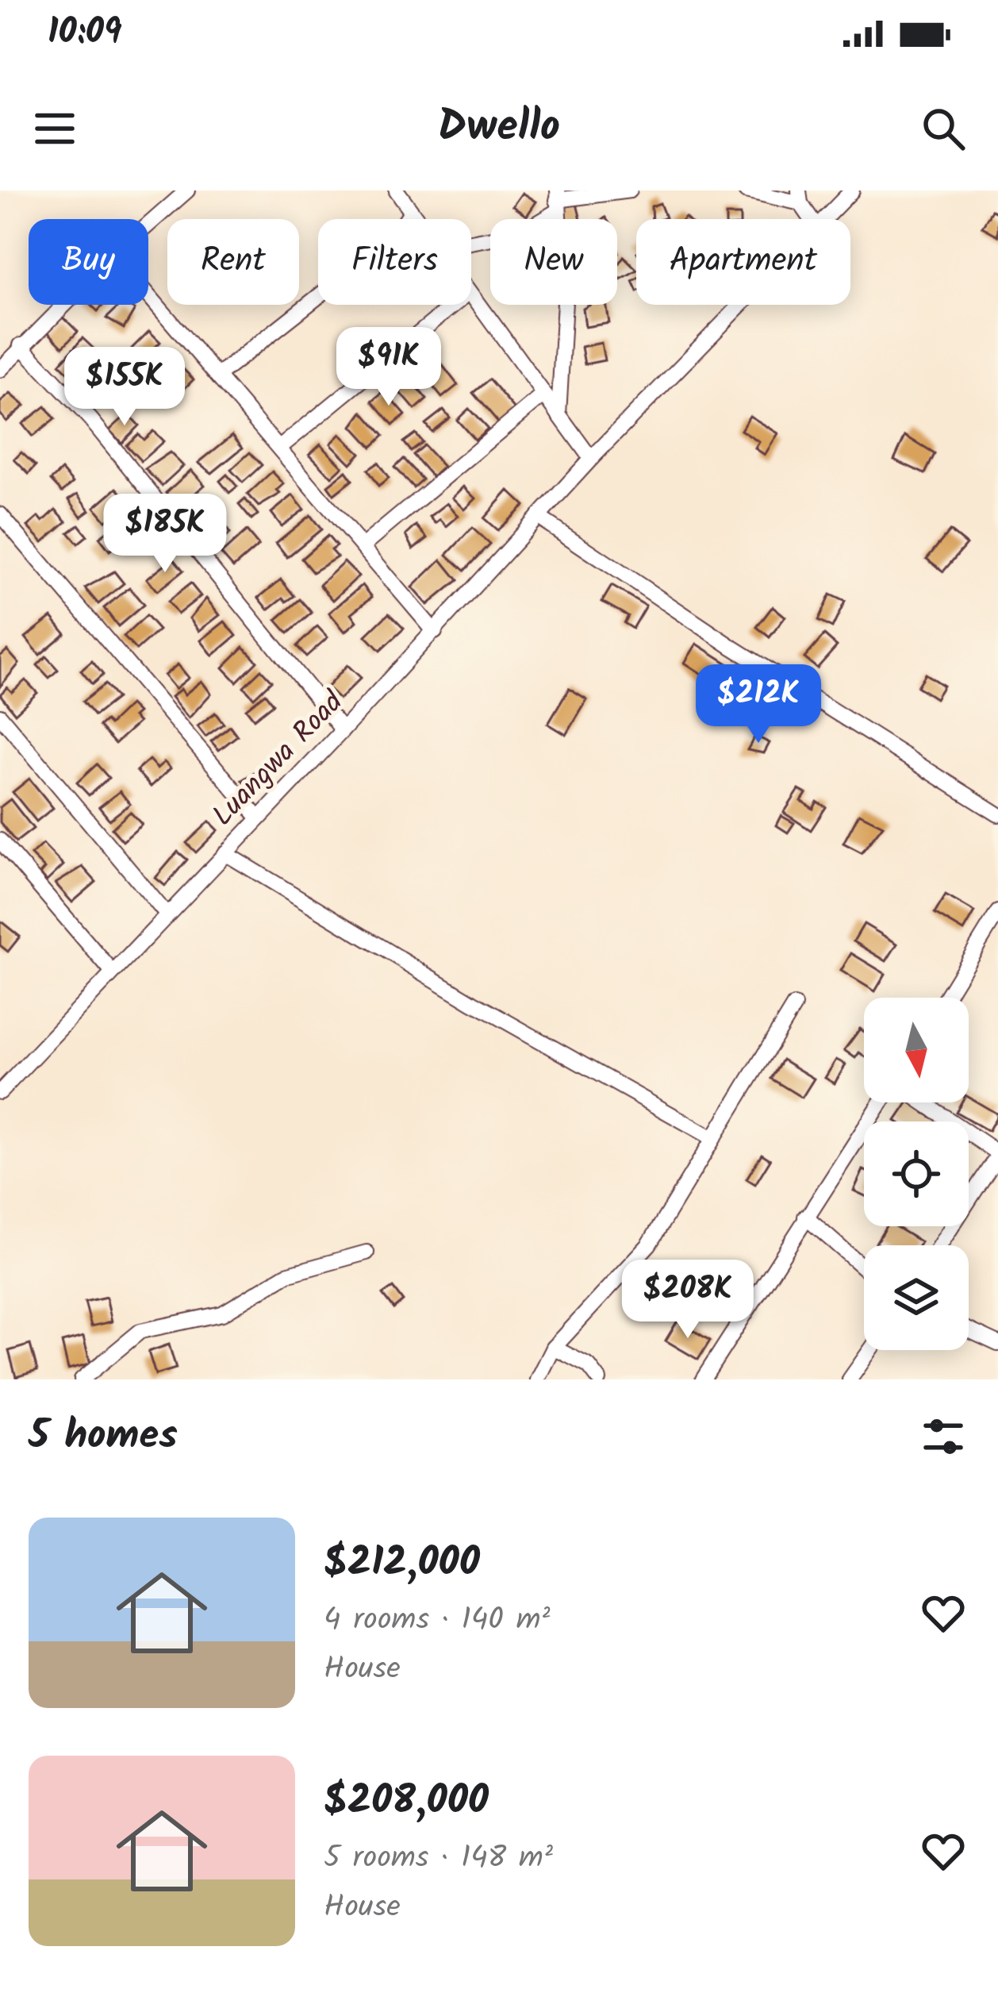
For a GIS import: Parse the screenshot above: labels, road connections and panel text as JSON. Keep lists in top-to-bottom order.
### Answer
{
  "streets": {
    "street": ["Luangwa Road"]
  },
  "north": "bottom",
  "page": {
    "status": "10:09",
    "header": "Dwello",
    "chip": [
      "Buy",
      "Rent",
      "Filters",
      "New",
      "Apartment"
    ],
    "price": [
      "$91K",
      "$155K",
      "$185K",
      "$212K",
      "$208K"
    ],
    "heading": "5 homes",
    "list": [
      {
        "name": "$212,000",
        "note": "4 rooms · 140 m² · House"
      },
      {
        "name": "$208,000",
        "note": "5 rooms · 148 m² · House"
      }
    ]
  }
}
